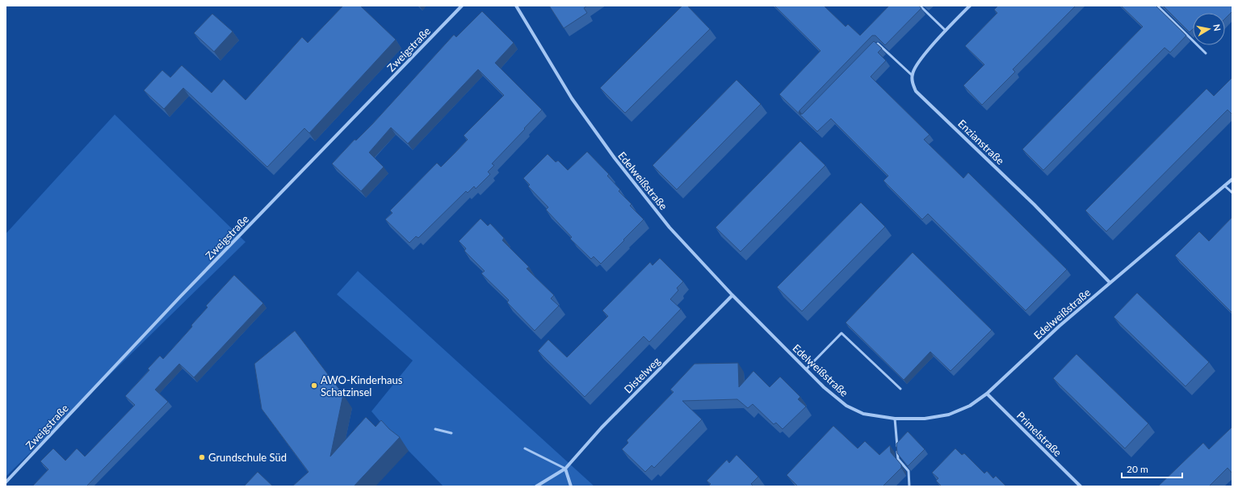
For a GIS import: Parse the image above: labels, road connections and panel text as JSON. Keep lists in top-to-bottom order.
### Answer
{
  "streets": {
    "street": [
      "Zweigstraße",
      "Enzianstraße",
      "Edelweißstraße",
      "Distelweg",
      "Primelstraße"
    ]
  },
  "crossings": [
    ["Enzianstraße", "Edelweißstraße"],
    ["Edelweißstraße", "Distelweg"],
    ["Edelweißstraße", "Primelstraße"]
  ],
  "places": ["AWO-Kinderhaus Schatzinsel", "Grundschule Süd"],
  "scale_bar": "20 m",
  "north": "right"
}
